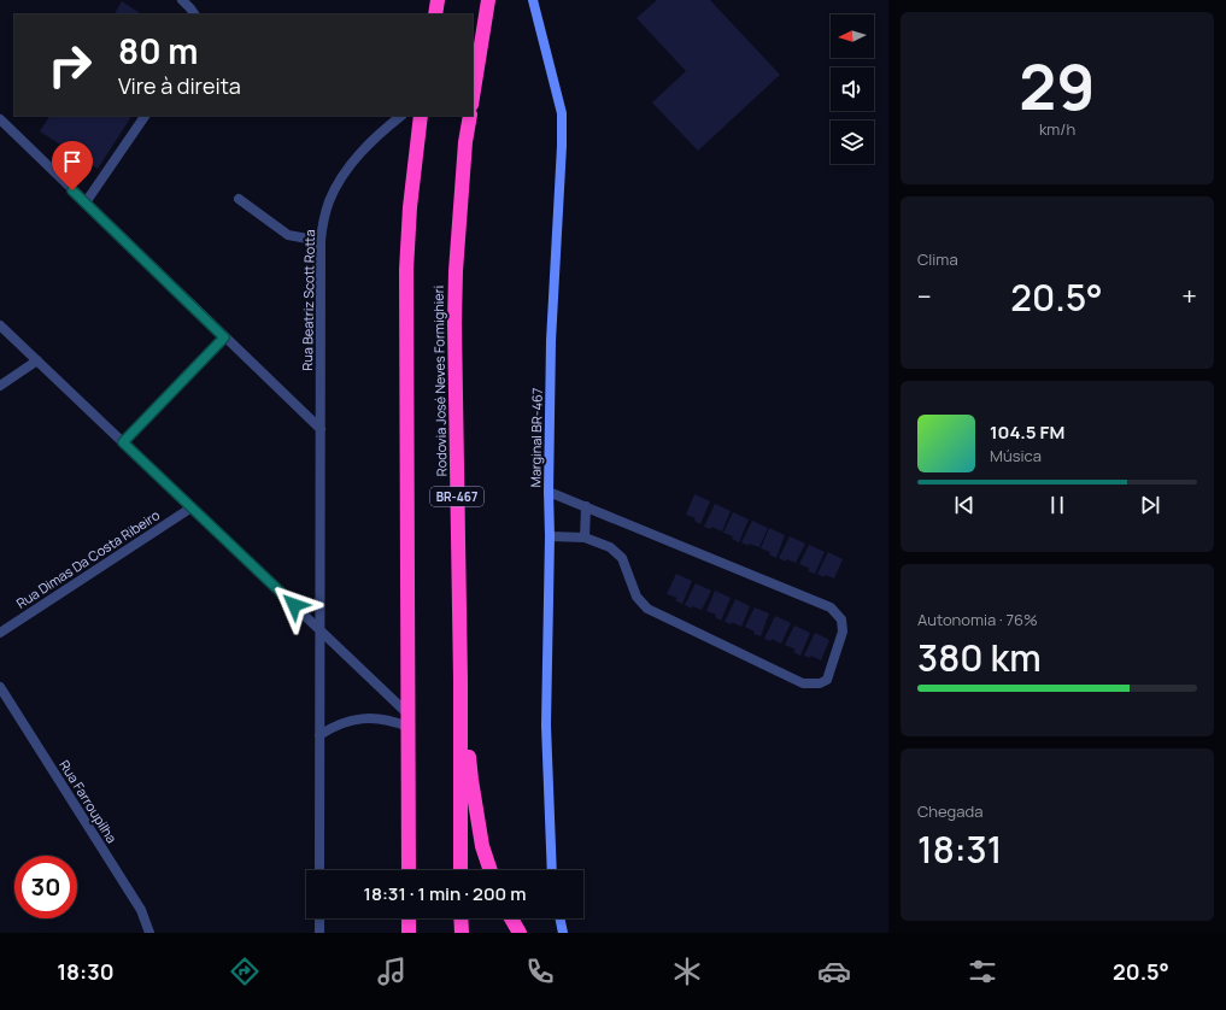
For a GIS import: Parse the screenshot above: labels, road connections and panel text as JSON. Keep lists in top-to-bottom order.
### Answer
{
  "streets": {
    "highway": ["Rodovia José Neves Formighieri", "BR-467"],
    "main road": ["Marginal BR-467"],
    "street": ["Rua Beatriz Scott Rotta", "Rua Dimas Da Costa Ribeiro", "Rua Farroupilha"]
  },
  "north": "left",
  "page": {
    "tile": [
      ["29", "km/h"],
      "Clima",
      ["Autonomia · 76%", "380 km"],
      ["Chegada", "18:31"]
    ],
    "turn": ["80 m", "Vire à direita"],
    "heat": ["−", "20.5°", "+"],
    "song": ["104.5 FM", "Música"],
    "limit": "30",
    "trip": "18:31 · 1 min · 200 m",
    "tabs": ["18:30", "20.5°"]
  }
}
